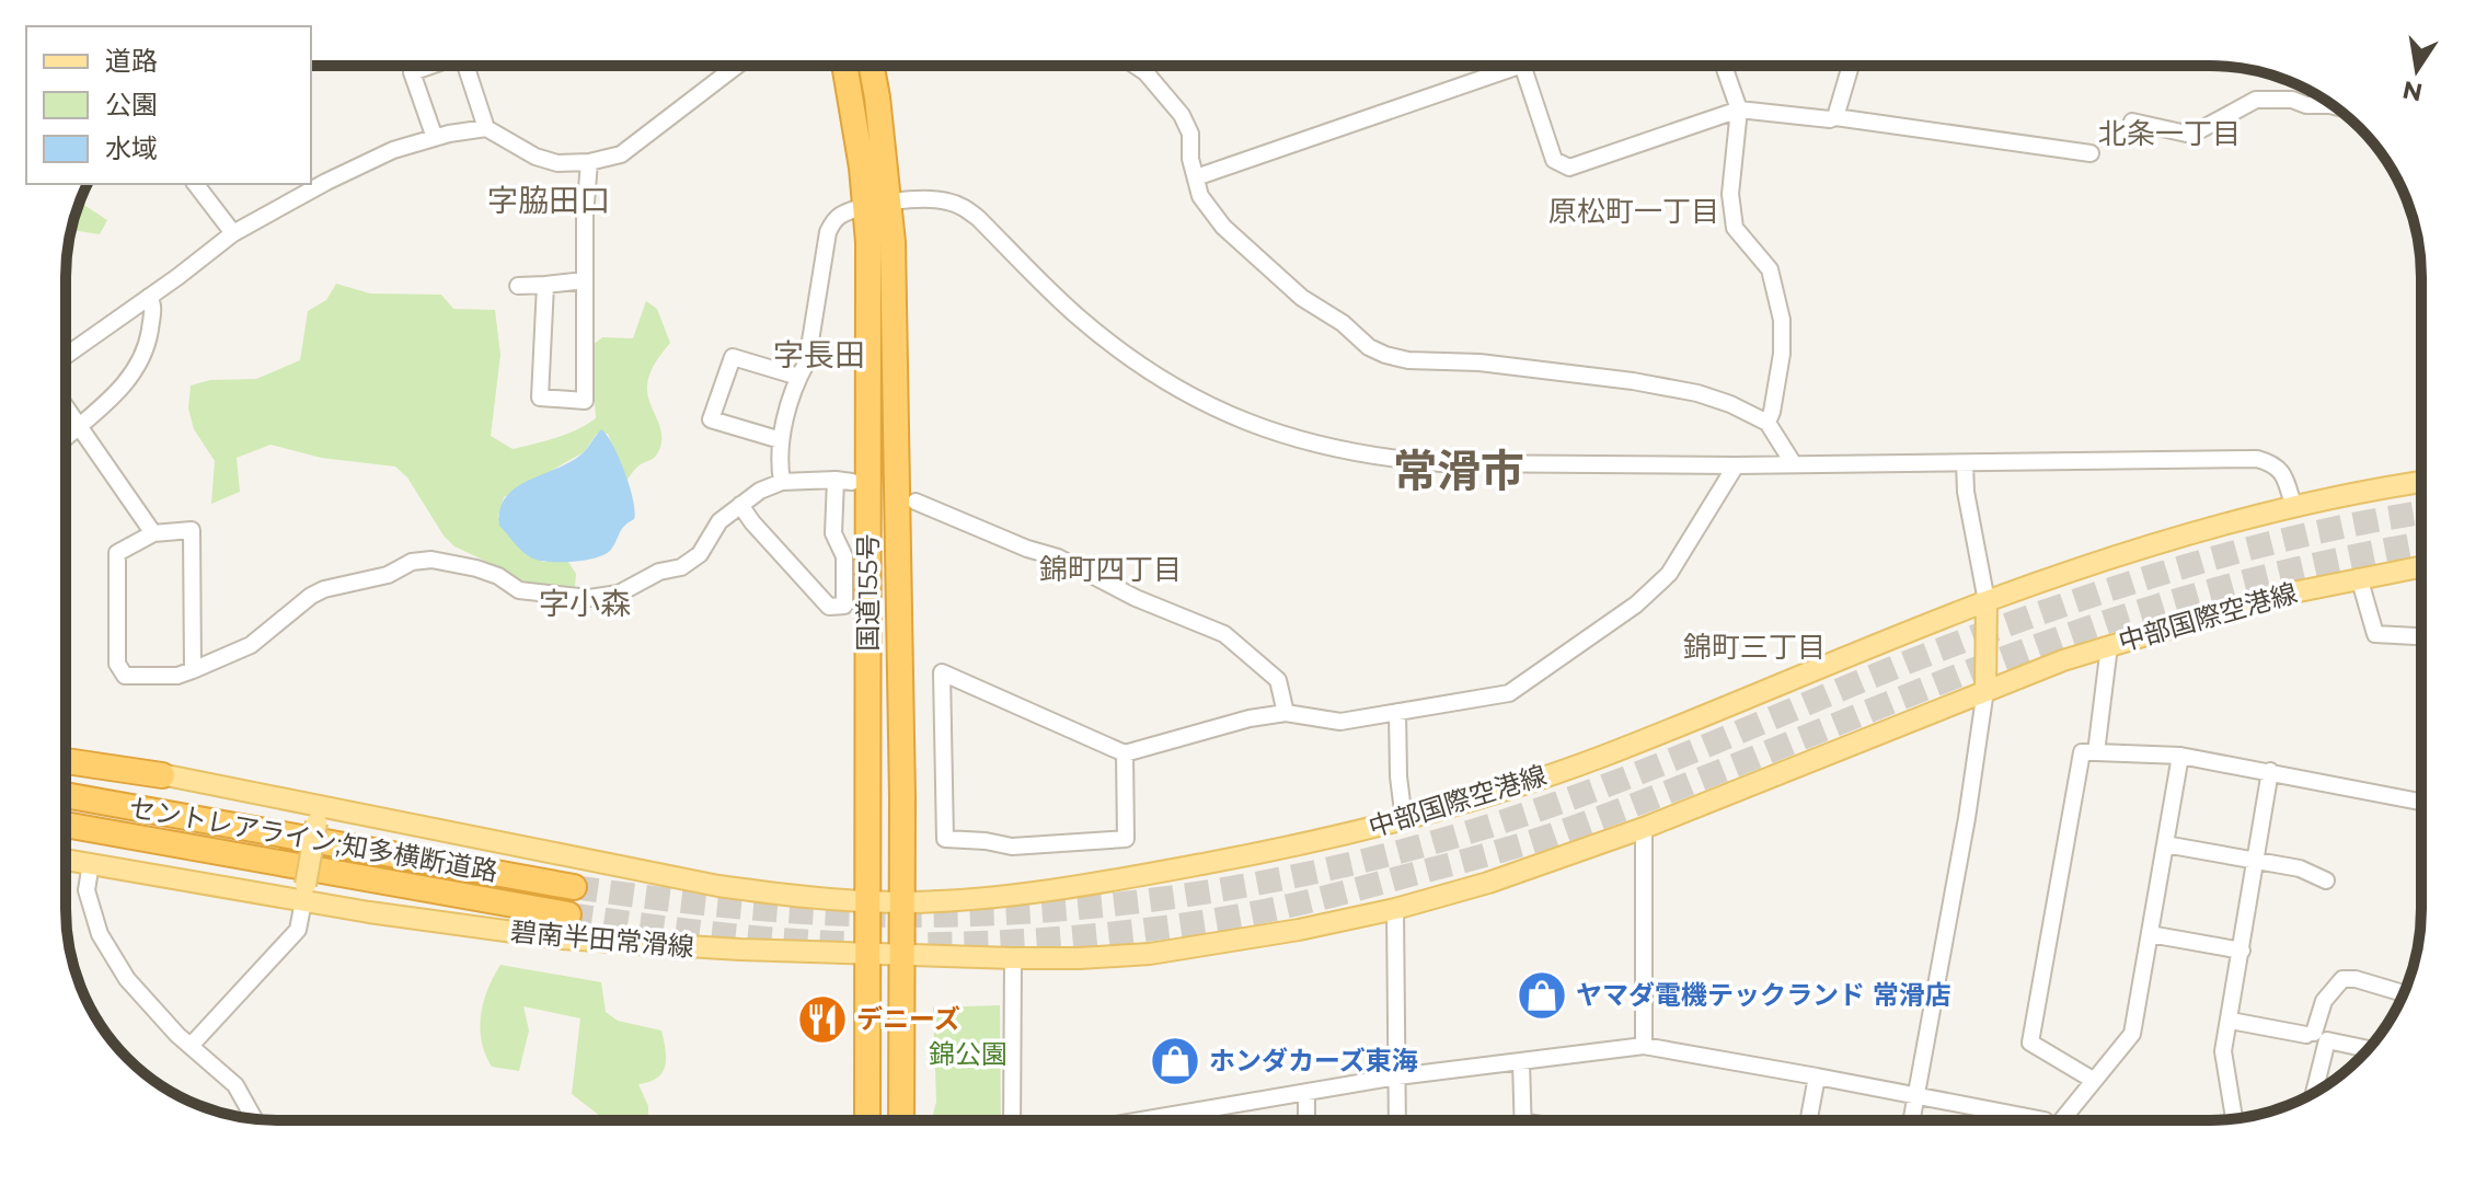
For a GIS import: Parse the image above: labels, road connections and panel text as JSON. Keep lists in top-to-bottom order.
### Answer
{
  "streets": {
    "highway": ["国道155号", "セントレアライン;知多横断道路"],
    "main road": ["中部国際空港線", "碧南半田常滑線"]
  },
  "crossings": [
    ["国道155号", "中部国際空港線"],
    ["国道155号", "碧南半田常滑線"],
    ["中部国際空港線", "碧南半田常滑線"]
  ],
  "districts": [
    "北条一丁目",
    "字脇田口",
    "原松町一丁目",
    "字長田",
    "常滑市",
    "錦町四丁目",
    "字小森",
    "錦町三丁目"
  ],
  "parks": ["錦公園"],
  "places": {
    "shop": ["ヤマダ電機テックランド 常滑店", "ホンダカーズ東海"],
    "restaurant": ["デニーズ"]
  },
  "legend": ["道路", "公園", "水域"],
  "north": "bottom"
}
